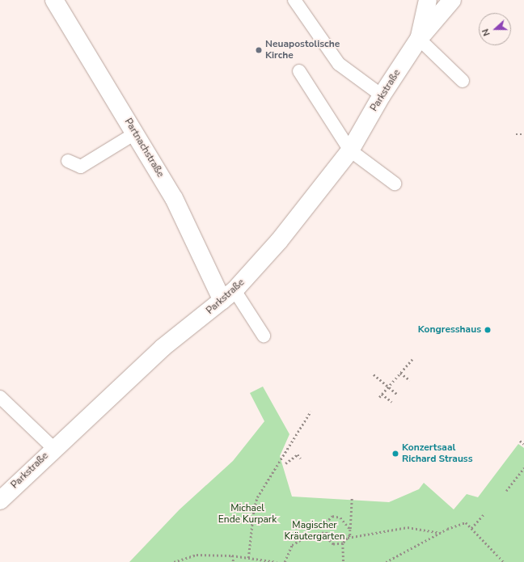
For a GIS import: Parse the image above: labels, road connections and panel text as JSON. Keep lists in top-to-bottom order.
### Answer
{
  "streets": {
    "street": ["Parkstraße", "Partnachstraße"]
  },
  "crossings": [
    ["Parkstraße", "Partnachstraße"]
  ],
  "parks": ["Michael Ende Kurpark", "Magischer Kräutergarten"],
  "places": ["Neuapostolische Kirche", "Kongresshaus", "Konzertsaal Richard Strauss"],
  "north": "left"
}
